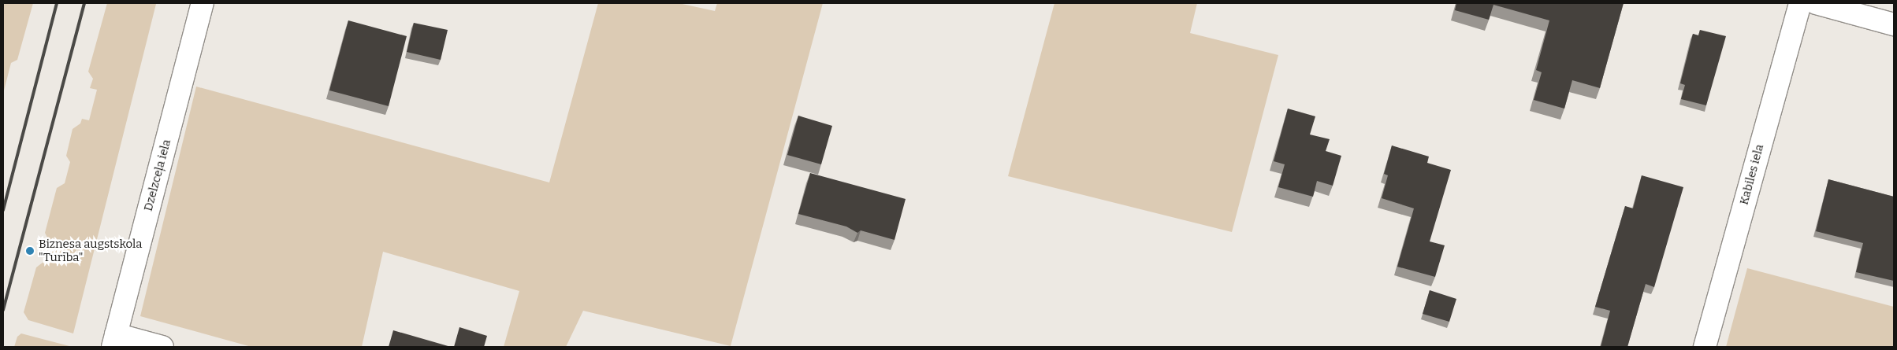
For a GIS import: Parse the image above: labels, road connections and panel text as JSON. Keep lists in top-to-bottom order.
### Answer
{
  "streets": {
    "street": ["Kabiles iela", "Dzelzceļa iela"]
  },
  "places": ["Biznesa augstskola \"Turība\""]
}
